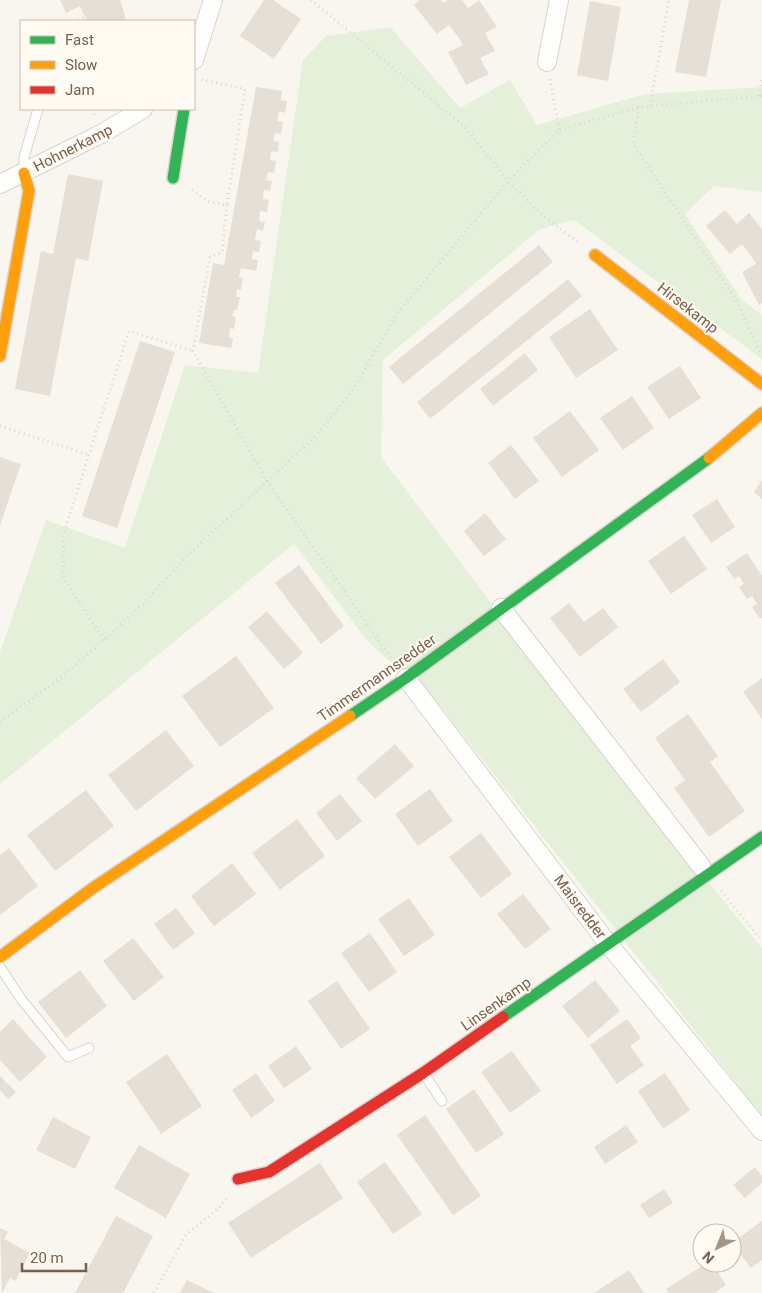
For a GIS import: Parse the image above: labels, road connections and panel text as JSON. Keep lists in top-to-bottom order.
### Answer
{
  "streets": {
    "street": [
      "Hohnerkamp",
      "Hirsekamp",
      "Timmermannsredder",
      "Maisredder",
      "Linsenkamp"
    ]
  },
  "crossings": [
    ["Timmermannsredder", "Maisredder"],
    ["Maisredder", "Linsenkamp"]
  ],
  "legend": ["Fast", "Slow", "Jam"],
  "scale_bar": "20 m",
  "north": "bottom left"
}
